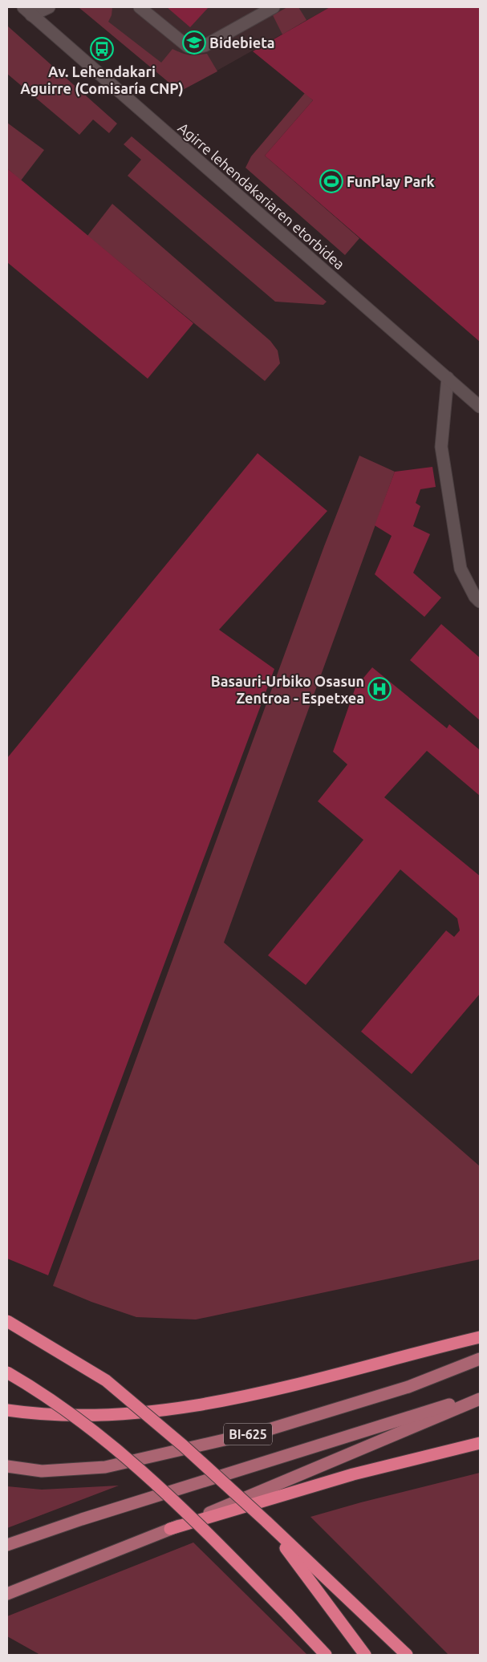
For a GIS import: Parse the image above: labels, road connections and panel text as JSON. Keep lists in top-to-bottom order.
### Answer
{
  "streets": {
    "main road": ["BI-625"],
    "street": ["Agirre lehendakariaren etorbidea"]
  },
  "places": {
    "school or university": ["Bidebieta"],
    "bus stop": ["Av. Lehendakari Aguirre (Comisaría CNP)"],
    "sports": ["FunPlay Park"],
    "hospital": ["Basauri-Urbiko Osasun Zentroa - Espetxea"]
  }
}
